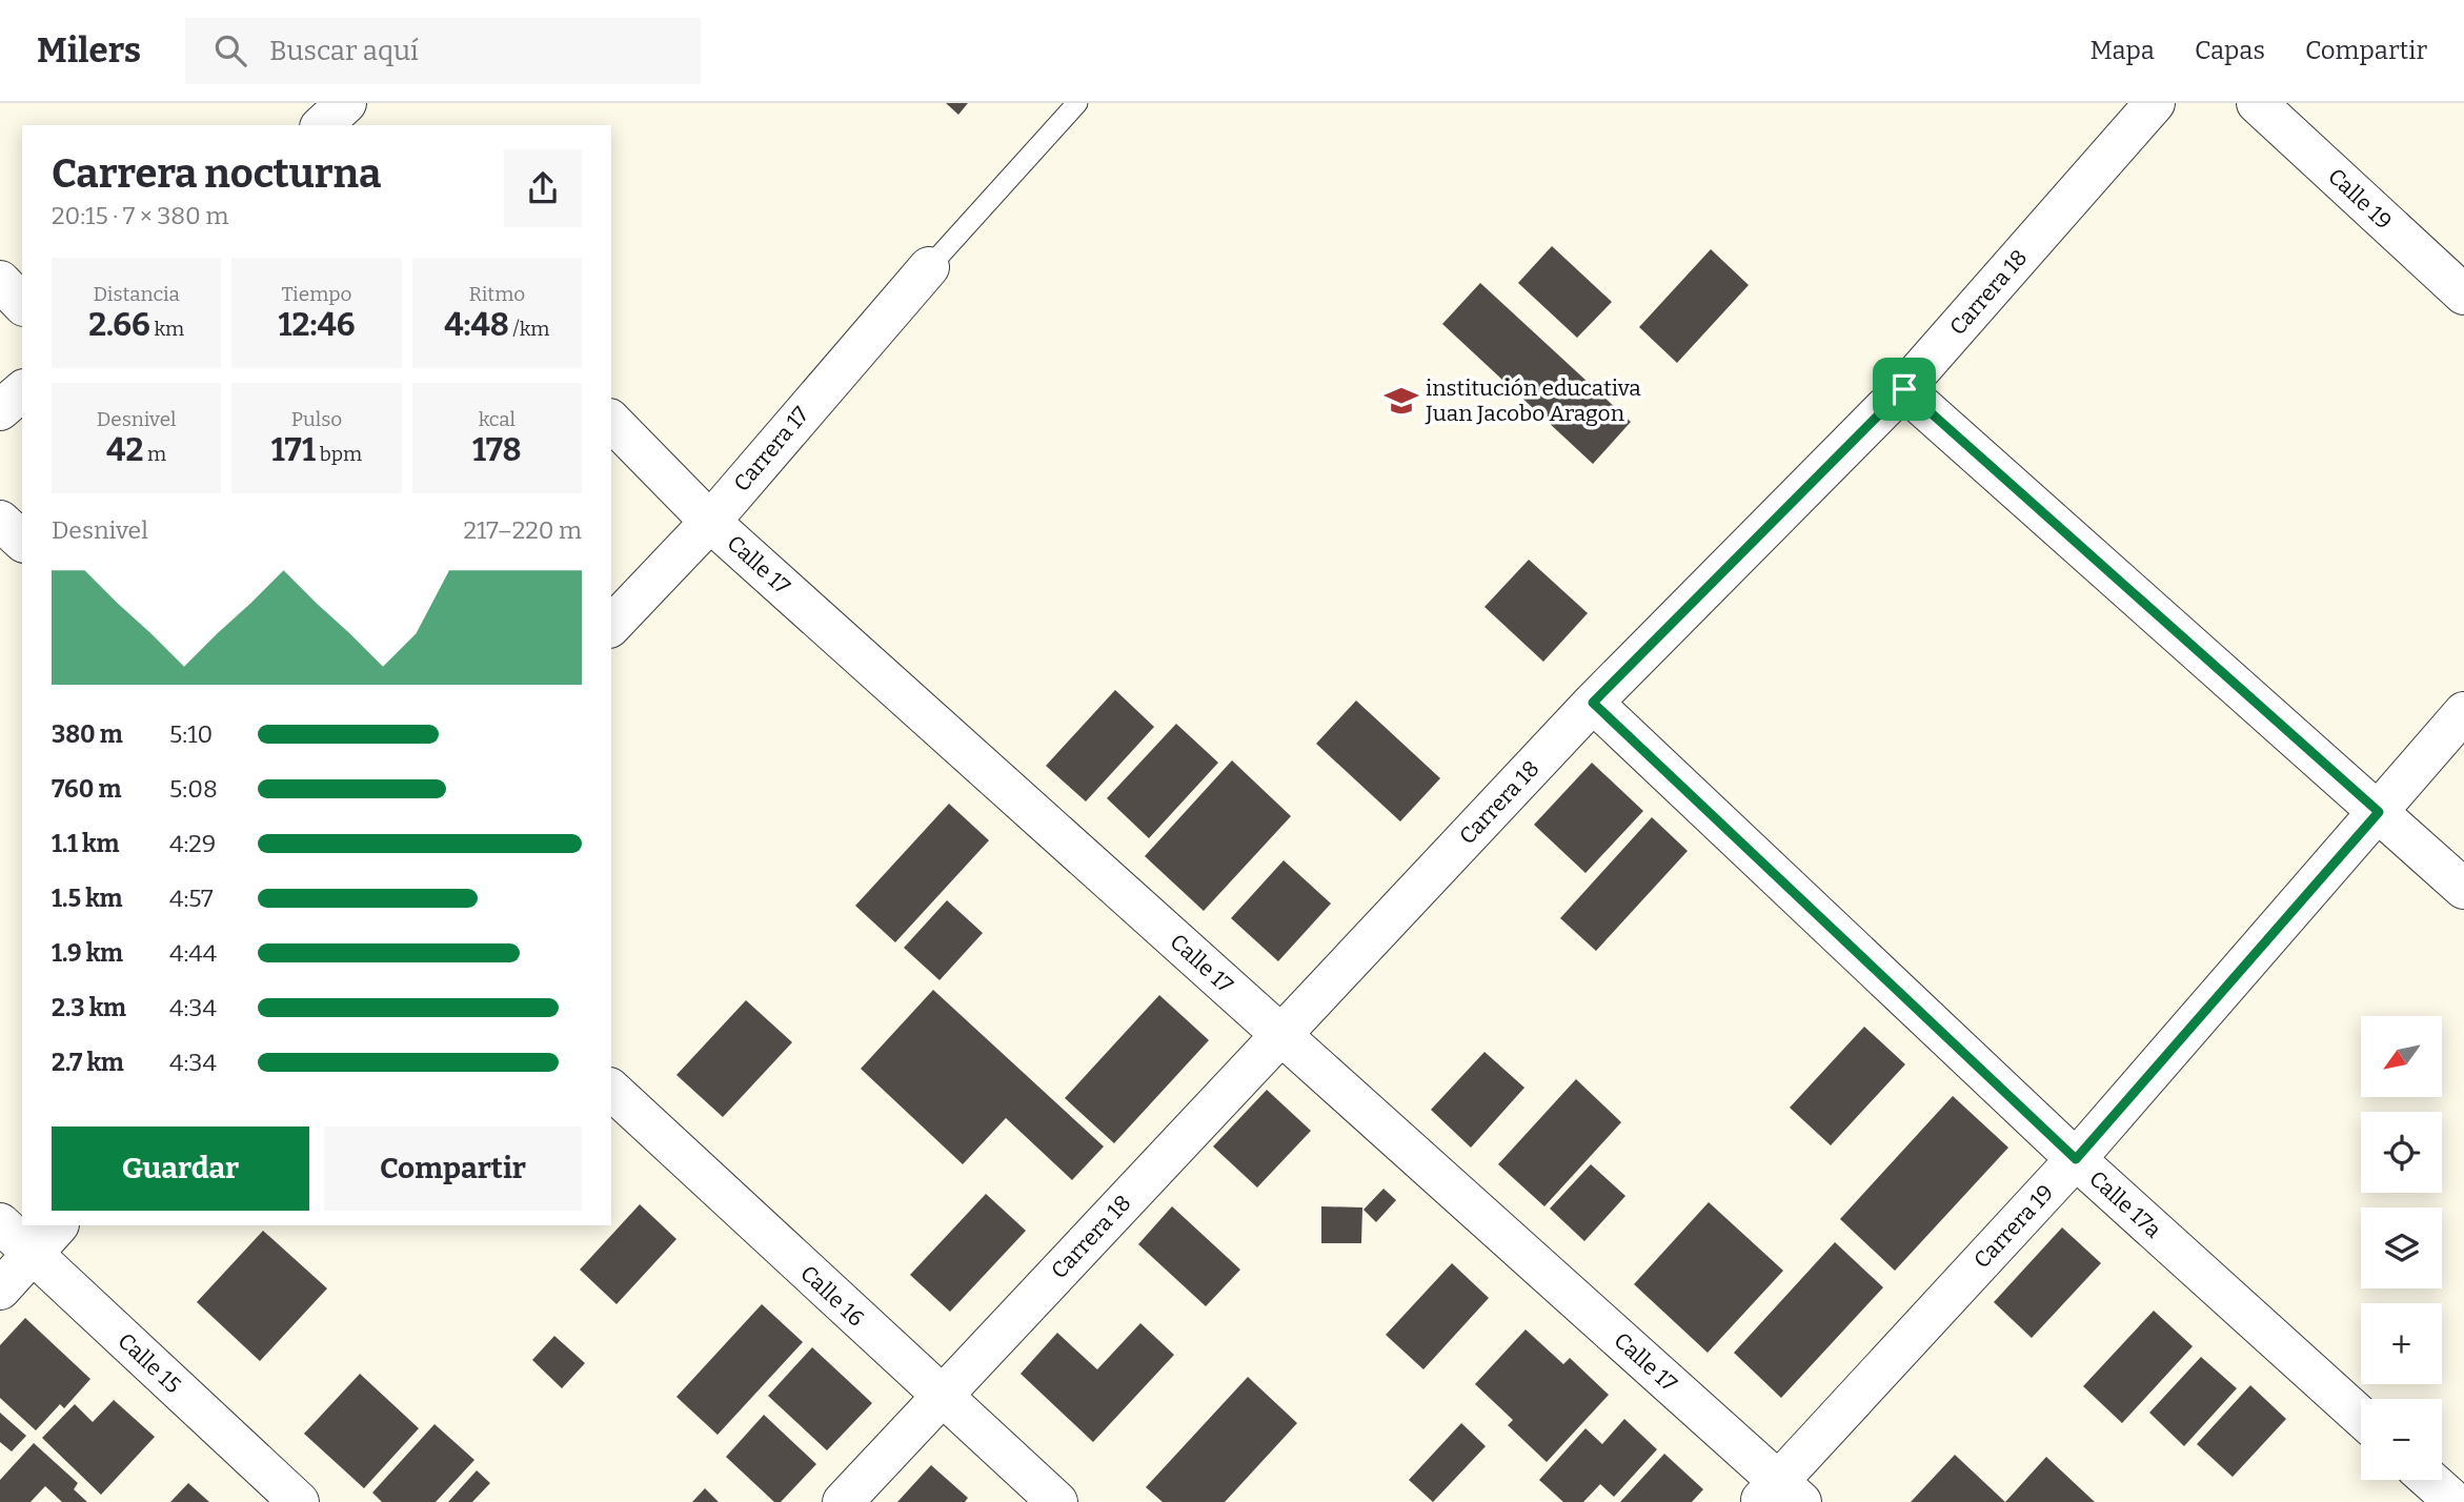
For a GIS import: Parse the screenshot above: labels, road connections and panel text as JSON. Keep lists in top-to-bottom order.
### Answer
{
  "streets": {
    "street": [
      "Calle 19",
      "Carrera 18",
      "Carrera 17",
      "Calle 17",
      "Calle 17a",
      "Carrera 19",
      "Calle 16",
      "Calle 15"
    ]
  },
  "crossings": [
    ["Carrera 18", "Calle 17"],
    ["Carrera 18", "Calle 17a"],
    ["Carrera 18", "Calle 16"],
    ["Carrera 17", "Calle 17"],
    ["Calle 17", "Carrera 19"],
    ["Calle 17a", "Carrera 19"]
  ],
  "places": {
    "school or university": ["institución educativa Juan Jacobo Aragon"]
  },
  "north": "bottom left",
  "page": {
    "header": "Milers",
    "search": "Buscar aquí",
    "nav": ["Mapa", "Capas", "Compartir"],
    "heading": ["Carrera nocturna", "20:15 · 7 × 380 m"],
    "stats": [
      ["Distancia", "2.66 km"],
      ["Tiempo", "12:46"],
      ["Ritmo", "4:48 /km"],
      ["Desnivel", "42 m"],
      ["Pulso", "171 bpm"],
      ["kcal", "178"]
    ],
    "chart": ["Desnivel", "217–220 m"],
    "list": [
      {
        "name": "380 m",
        "note": "5:10"
      },
      {
        "name": "760 m",
        "note": "5:08"
      },
      {
        "name": "1.1 km",
        "note": "4:29"
      },
      {
        "name": "1.5 km",
        "note": "4:57"
      },
      {
        "name": "1.9 km",
        "note": "4:44"
      },
      {
        "name": "2.3 km",
        "note": "4:34"
      },
      {
        "name": "2.7 km",
        "note": "4:34"
      }
    ],
    "map_buttons": ["+", "−"],
    "buttons": ["Guardar", "Compartir"]
  }
}
